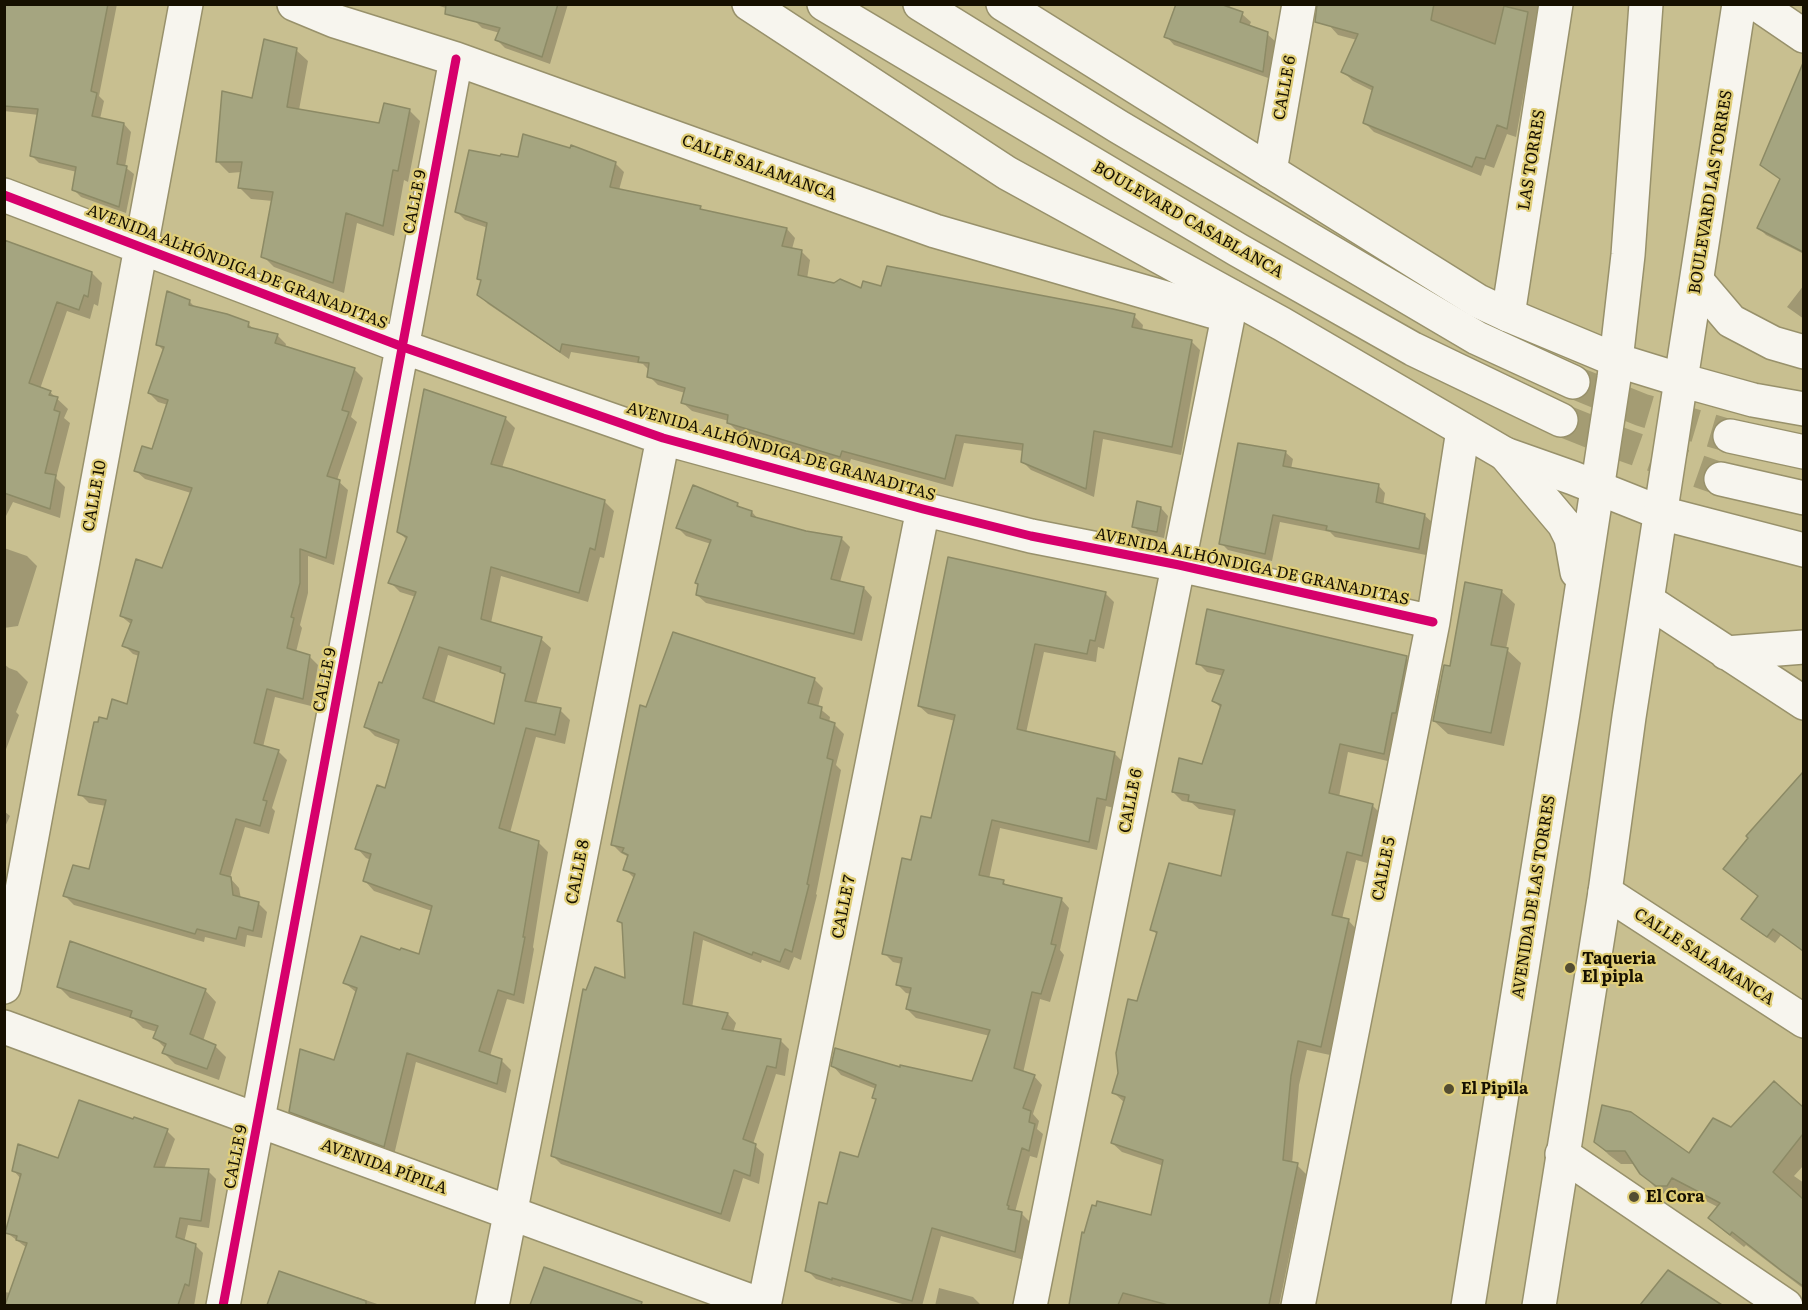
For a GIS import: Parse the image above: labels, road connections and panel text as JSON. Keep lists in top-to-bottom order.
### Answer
{
  "streets": {
    "street": [
      "CALLE 6",
      "LAS TORRES",
      "CALLE SALAMANCA",
      "BOULEVARD LAS TORRES",
      "CALLE 9",
      "BOULEVARD CASABLANCA",
      "AVENIDA ALHÓNDIGA DE GRANADITAS",
      "CALLE 10",
      "CALLE 5",
      "CALLE 8",
      "AVENIDA DE LAS TORRES",
      "CALLE 7",
      "AVENIDA PÍPILA"
    ]
  },
  "crossings": [
    ["CALLE 6", "CALLE SALAMANCA"],
    ["CALLE 6", "AVENIDA ALHÓNDIGA DE GRANADITAS"],
    ["CALLE SALAMANCA", "CALLE 9"],
    ["CALLE 9", "AVENIDA ALHÓNDIGA DE GRANADITAS"],
    ["CALLE 9", "AVENIDA PÍPILA"],
    ["AVENIDA ALHÓNDIGA DE GRANADITAS", "CALLE 10"],
    ["AVENIDA ALHÓNDIGA DE GRANADITAS", "CALLE 5"],
    ["AVENIDA ALHÓNDIGA DE GRANADITAS", "CALLE 8"],
    ["AVENIDA ALHÓNDIGA DE GRANADITAS", "CALLE 7"],
    ["CALLE 8", "AVENIDA PÍPILA"],
    ["CALLE 7", "AVENIDA PÍPILA"]
  ],
  "places": ["Taqueria El pipla", "El Pipila", "El Cora"]
}
